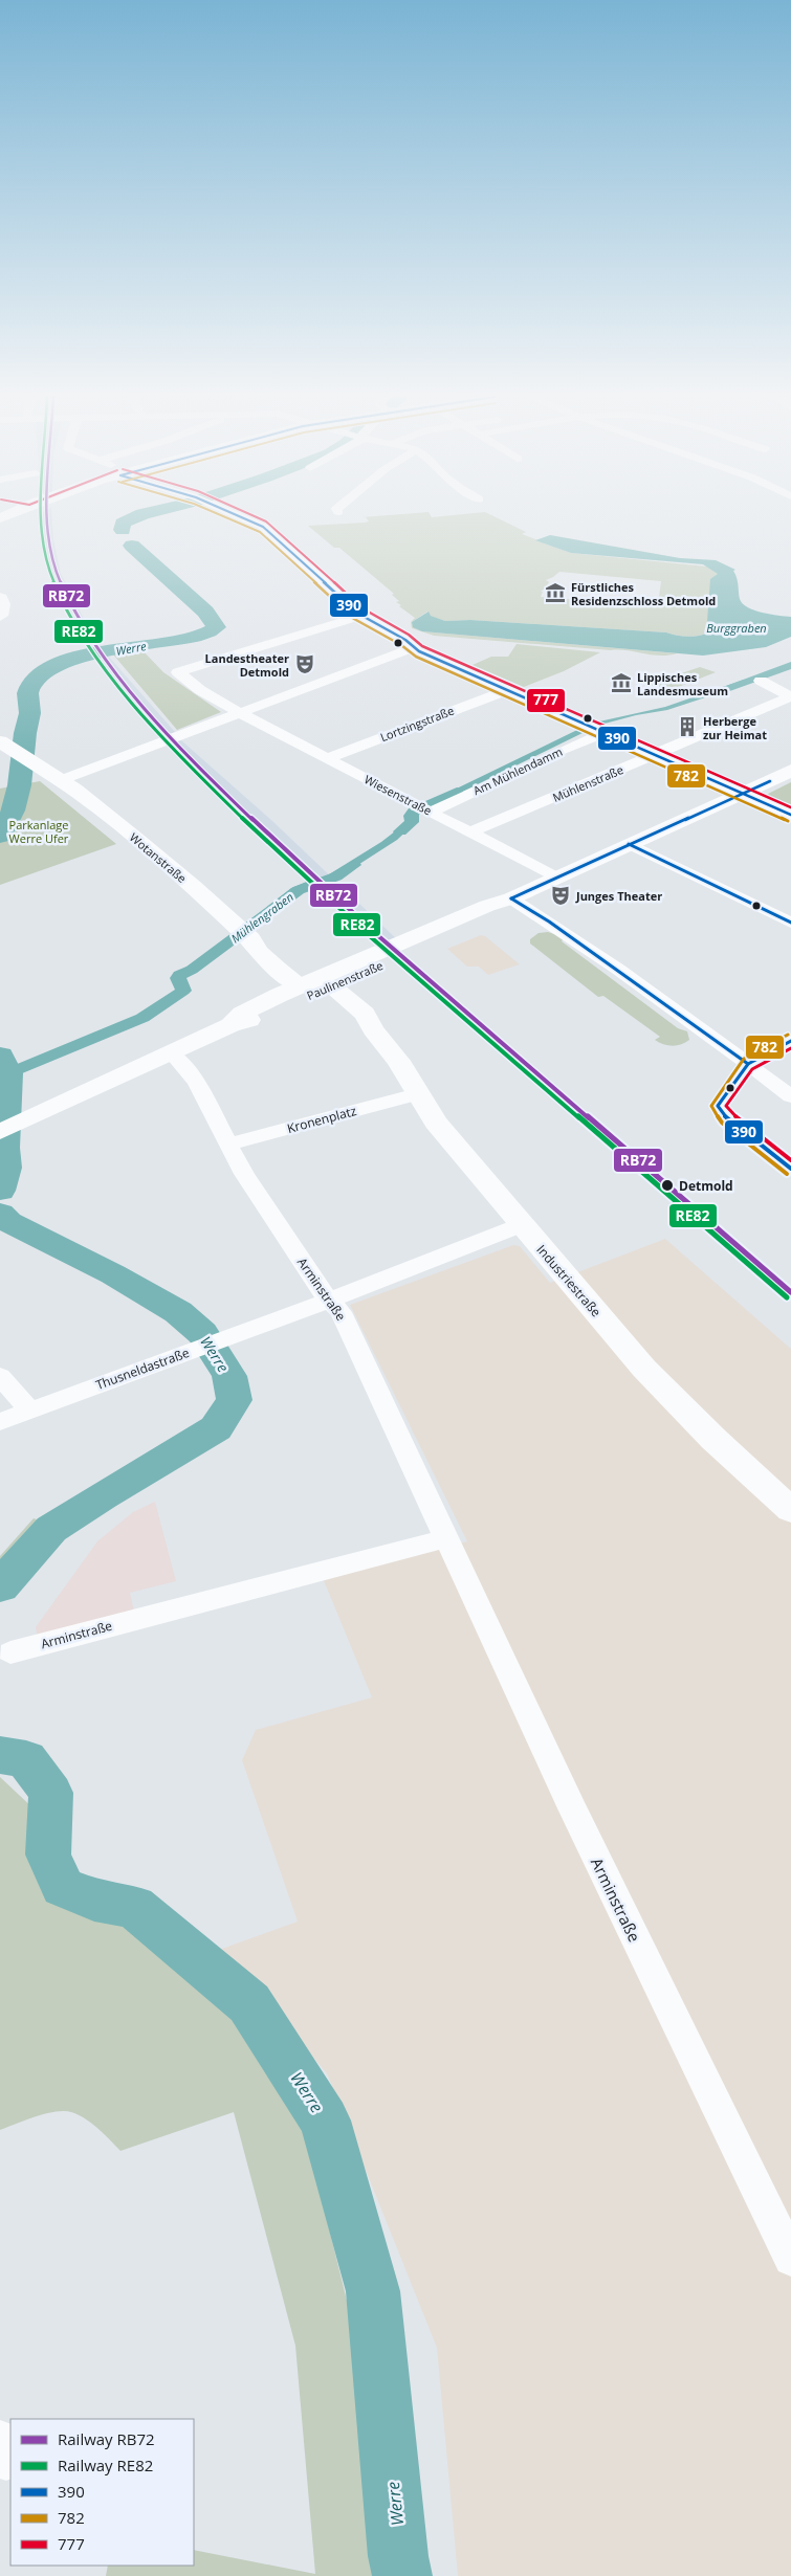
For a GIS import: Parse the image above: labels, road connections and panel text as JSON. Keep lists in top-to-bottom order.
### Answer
{
  "streets": {
    "street": [
      "Lortzingstraße",
      "Am Mühlendamm",
      "Mühlenstraße",
      "Wiesenstraße",
      "Wotanstraße",
      "Paulinenstraße",
      "Kronenplatz",
      "Industriestraße",
      "Arminstraße",
      "Thusneldastraße"
    ]
  },
  "crossings": [
    ["Lortzingstraße", "Wiesenstraße"],
    ["Am Mühlendamm", "Wiesenstraße"],
    ["Mühlenstraße", "Wiesenstraße"],
    ["Wiesenstraße", "Paulinenstraße"],
    ["Wotanstraße", "Paulinenstraße"],
    ["Wotanstraße", "Industriestraße"],
    ["Paulinenstraße", "Industriestraße"],
    ["Paulinenstraße", "Arminstraße"],
    ["Kronenplatz", "Industriestraße"],
    ["Kronenplatz", "Arminstraße"],
    ["Industriestraße", "Thusneldastraße"],
    ["Arminstraße", "Thusneldastraße"]
  ],
  "water": ["Burggraben", "Werre", "Mühlengraben"],
  "parks": ["Parkanlage Werre Ufer"],
  "places": {
    "museum": ["Fürstliches Residenzschloss Detmold", "Lippisches Landesmuseum"],
    "theatre": ["Landestheater Detmold", "Junges Theater"],
    "building": ["Herberge zur Heimat"],
    "other": ["Detmold"]
  },
  "lines": [
    "rail line RB72",
    "rail line RE82",
    "transit line 390",
    "transit line 782",
    "transit line 777"
  ],
  "legend": [
    "Railway RB72",
    "Railway RE82",
    "390",
    "782",
    "777"
  ]
}
